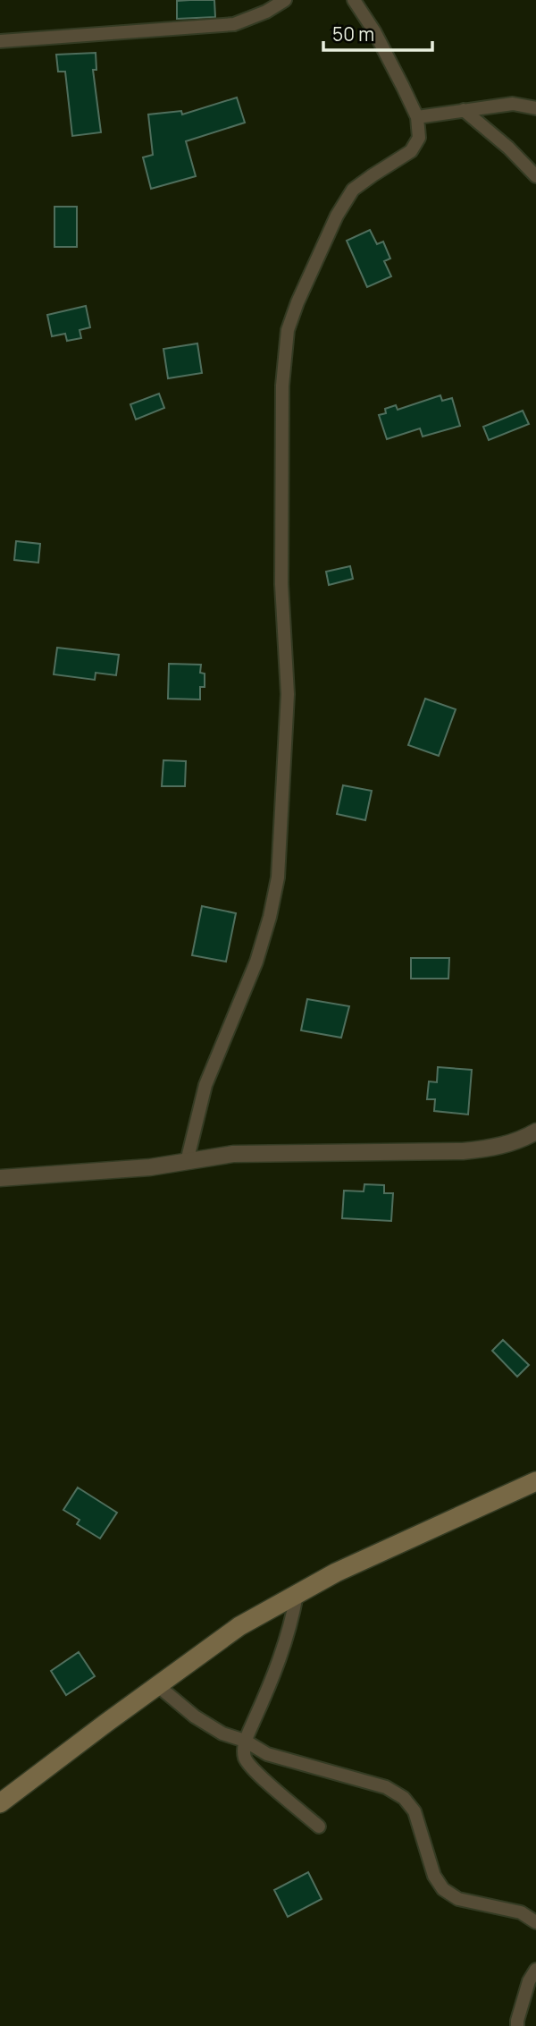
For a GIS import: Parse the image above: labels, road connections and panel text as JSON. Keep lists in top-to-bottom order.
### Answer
{
  "scale_bar": "50 m"
}
